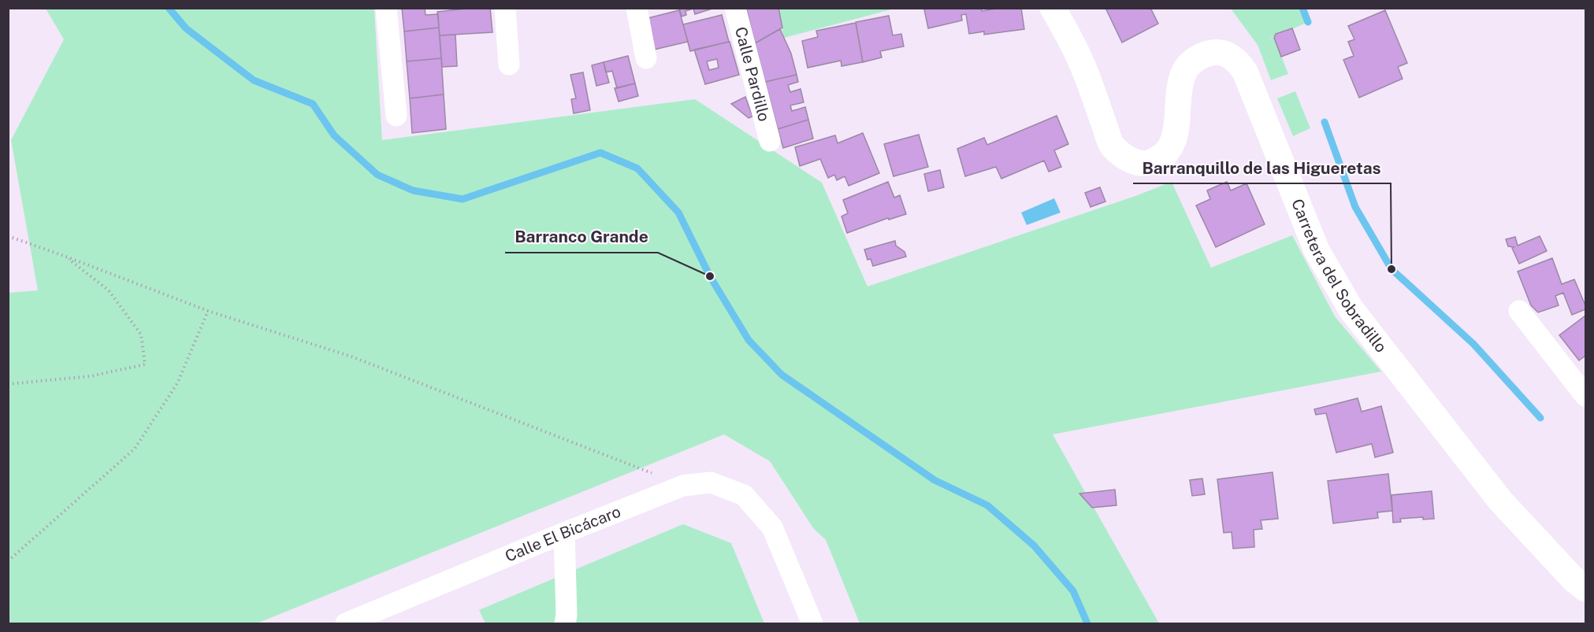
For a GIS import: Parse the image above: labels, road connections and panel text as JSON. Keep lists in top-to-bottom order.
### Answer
{
  "streets": {
    "main road": ["Carretera del Sobradillo"],
    "street": ["Calle Pardillo", "Calle El Bicácaro"]
  },
  "places": ["Barranquillo de las Higueretas", "Barranco Grande"]
}
